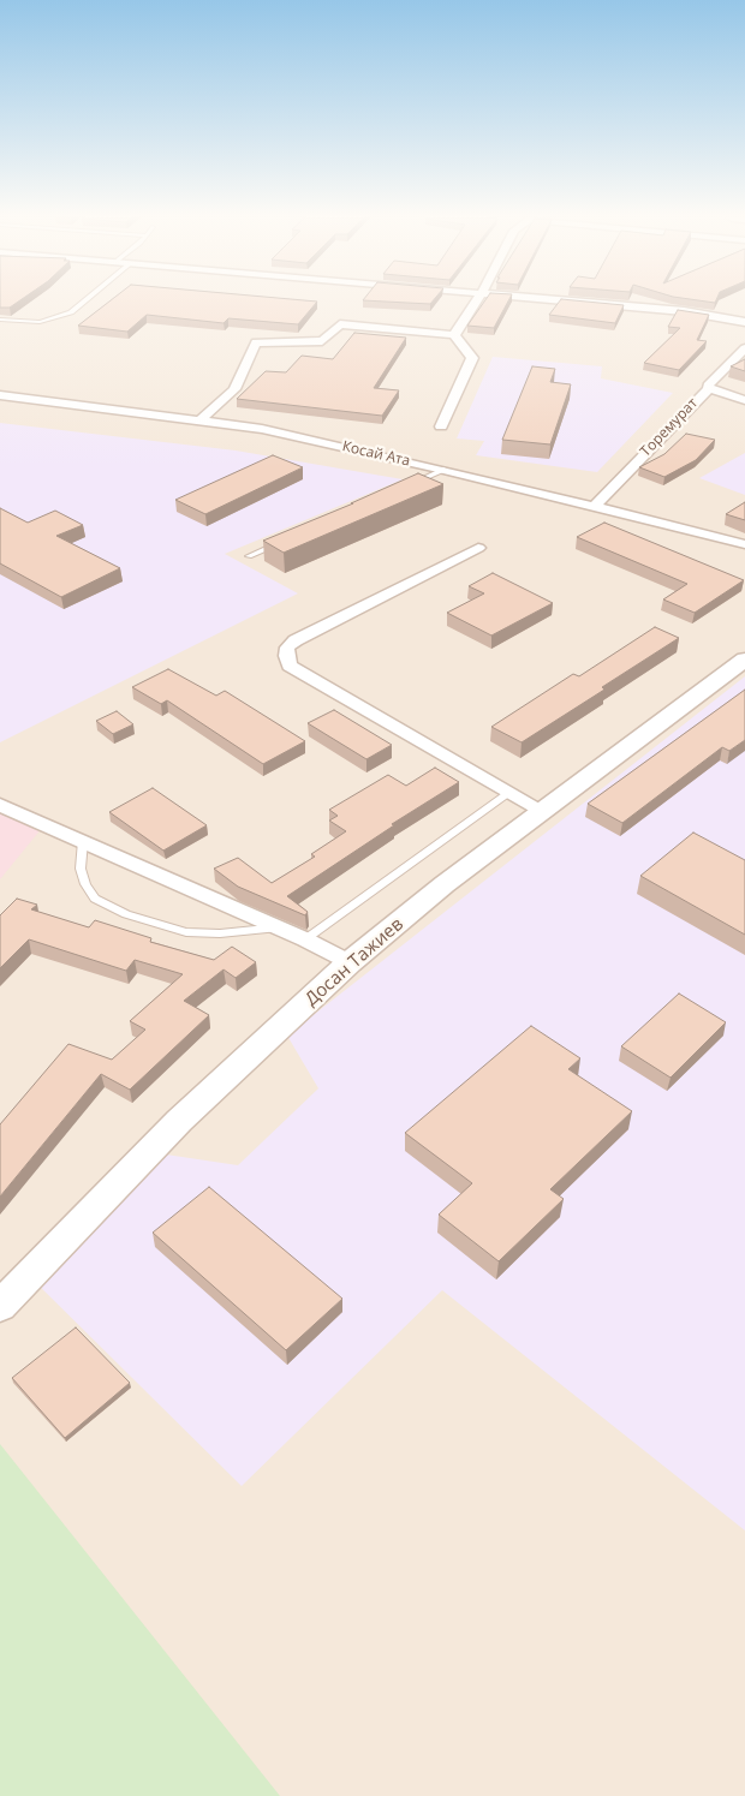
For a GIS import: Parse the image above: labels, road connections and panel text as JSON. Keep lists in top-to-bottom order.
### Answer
{
  "streets": {
    "street": ["Торемурат", "Косай Ата", "Досан Тажиев"]
  },
  "crossings": [
    ["Торемурат", "Косай Ата"]
  ]
}
